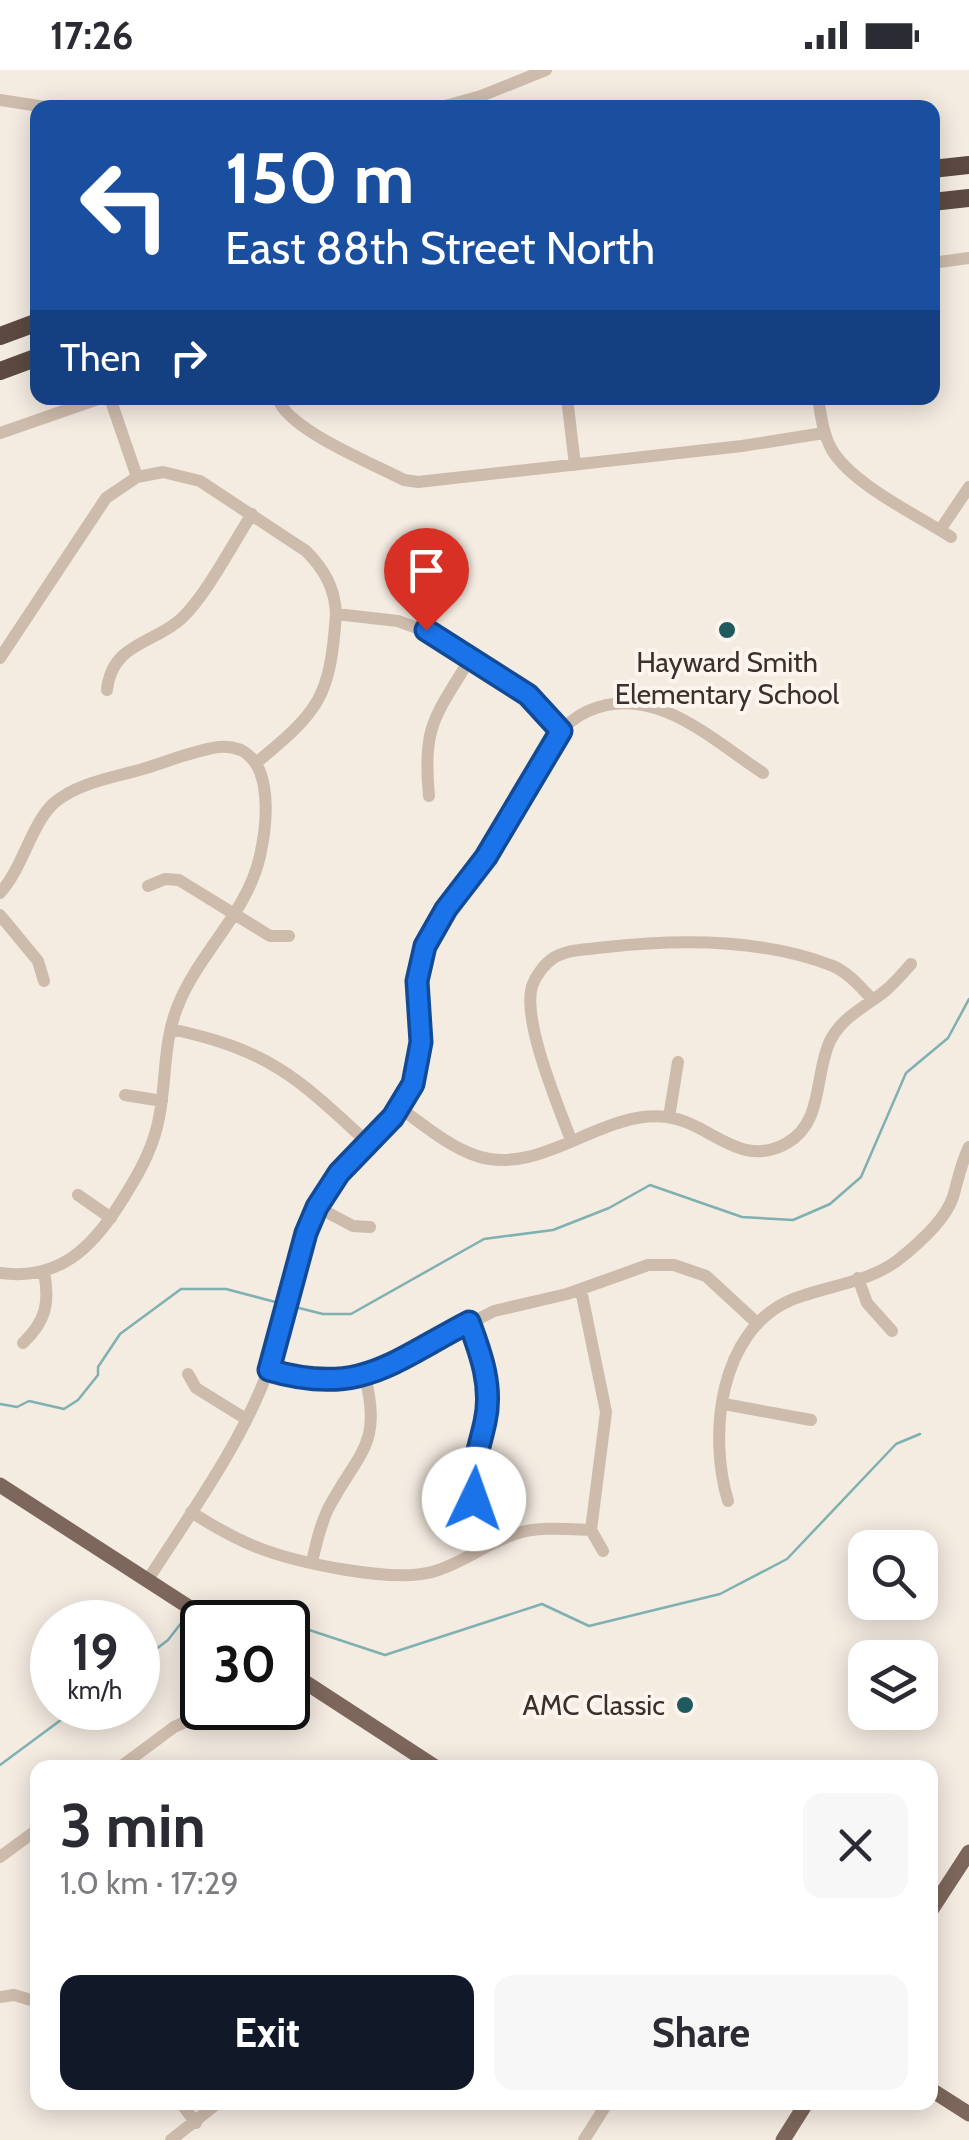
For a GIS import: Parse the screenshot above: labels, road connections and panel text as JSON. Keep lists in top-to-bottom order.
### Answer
{
  "places": ["Hayward Smith Elementary School", "AMC Classic"],
  "page": {
    "status": "17:26",
    "turn": ["150 m", "East 88th Street North"],
    "then": "Then",
    "speed": "19 km/h",
    "limit": "30",
    "heading": ["3 min", "1.0 km · 17:29"],
    "buttons": ["Exit", "Share"]
  }
}
